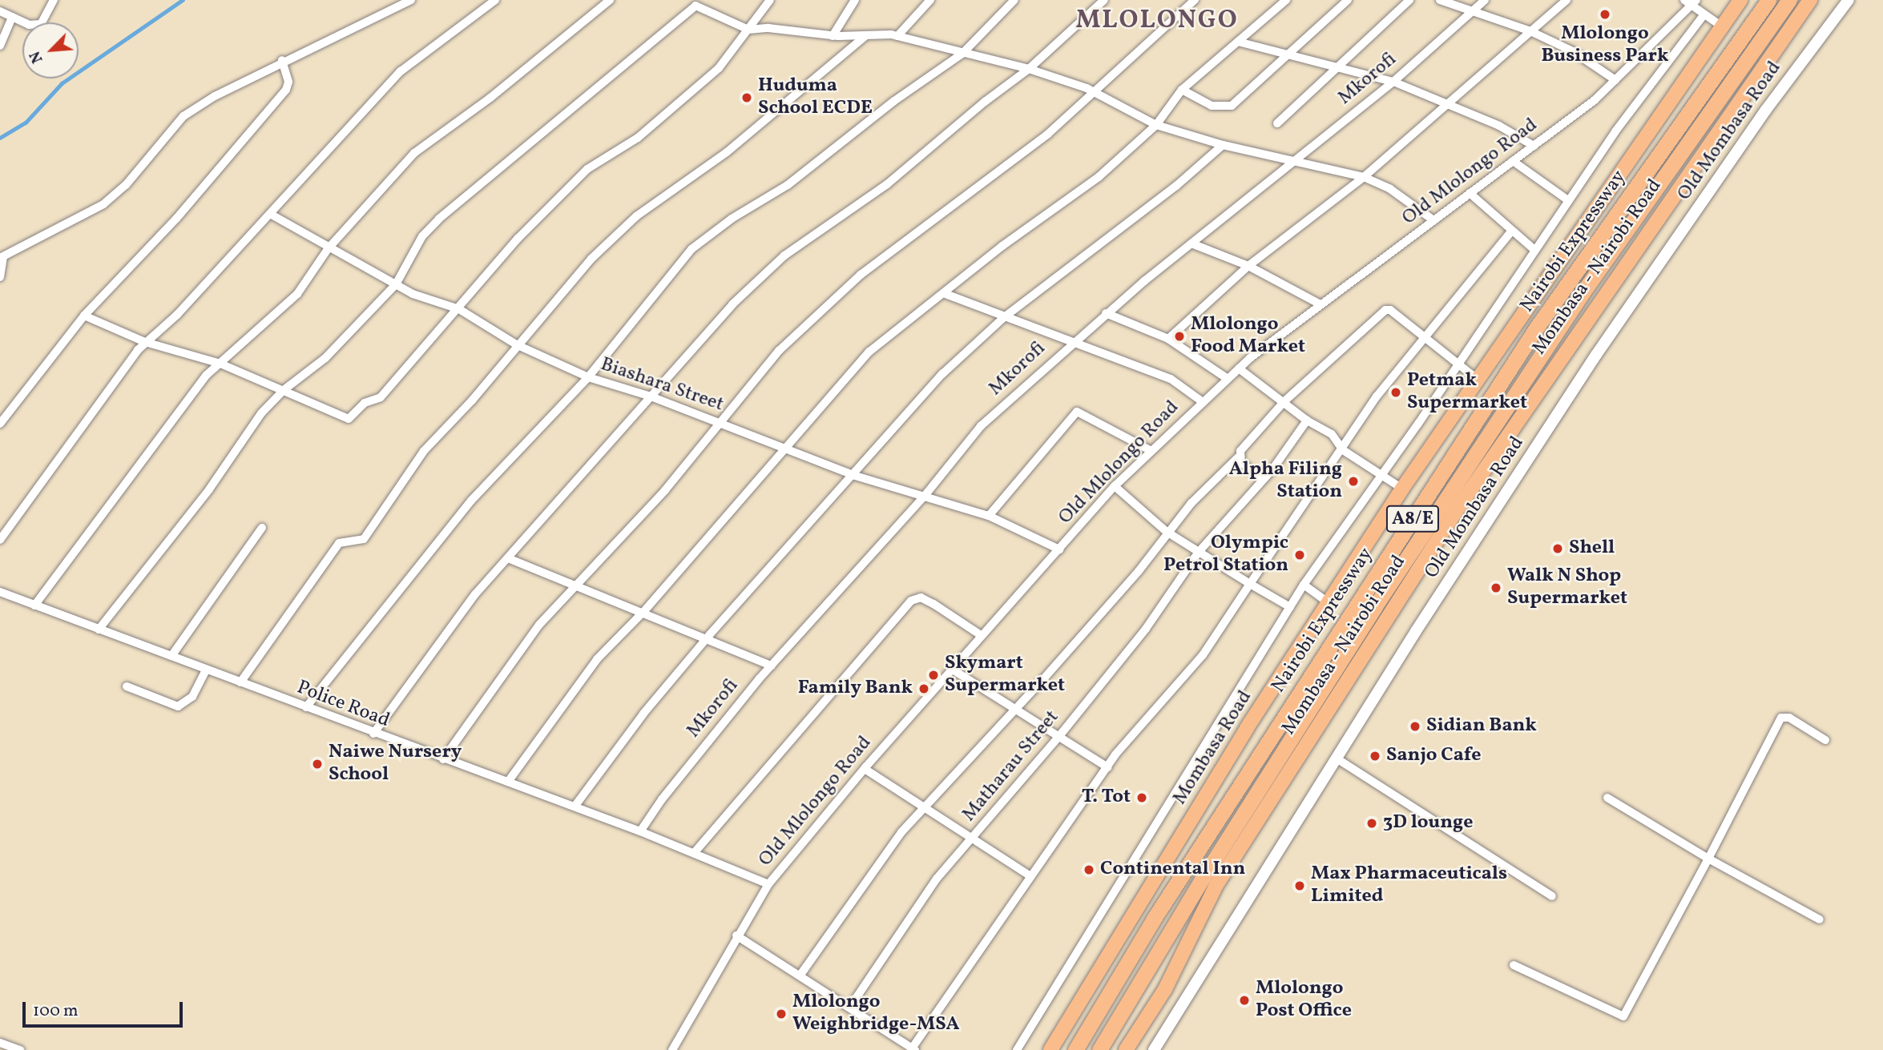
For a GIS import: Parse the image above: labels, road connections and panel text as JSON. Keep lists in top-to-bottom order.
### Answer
{
  "streets": {
    "highway": [
      "Nairobi Expressway",
      "Mombasa - Nairobi Road",
      "A8/E",
      "Mombasa Road"
    ],
    "street": [
      "Mkorofi",
      "Old Mombasa Road",
      "Old Mlolongo Road",
      "Biashara Street",
      "Police Road",
      "Matharau Street"
    ]
  },
  "crossings": [
    ["Mkorofi", "Biashara Street"],
    ["Mkorofi", "Police Road"],
    ["Old Mlolongo Road", "Biashara Street"],
    ["Old Mlolongo Road", "Police Road"]
  ],
  "districts": ["MLOLONGO"],
  "places": [
    "Mlolongo Business Park",
    "Huduma School ECDE",
    "Mlolongo Food Market",
    "Petmak Supermarket",
    "Alpha Filing Station",
    "Shell",
    "Olympic Petrol Station",
    "Walk N Shop Supermarket",
    "Skymart Supermarket",
    "Family Bank",
    "Sidian Bank",
    "Sanjo Cafe",
    "Naiwe Nursery School",
    "T. Tot",
    "3D lounge",
    "Continental Inn",
    "Max Pharmaceuticals Limited",
    "Mlolongo Post Office",
    "Mlolongo Weighbridge-MSA"
  ],
  "scale_bar": "100 m",
  "north": "bottom left"
}
